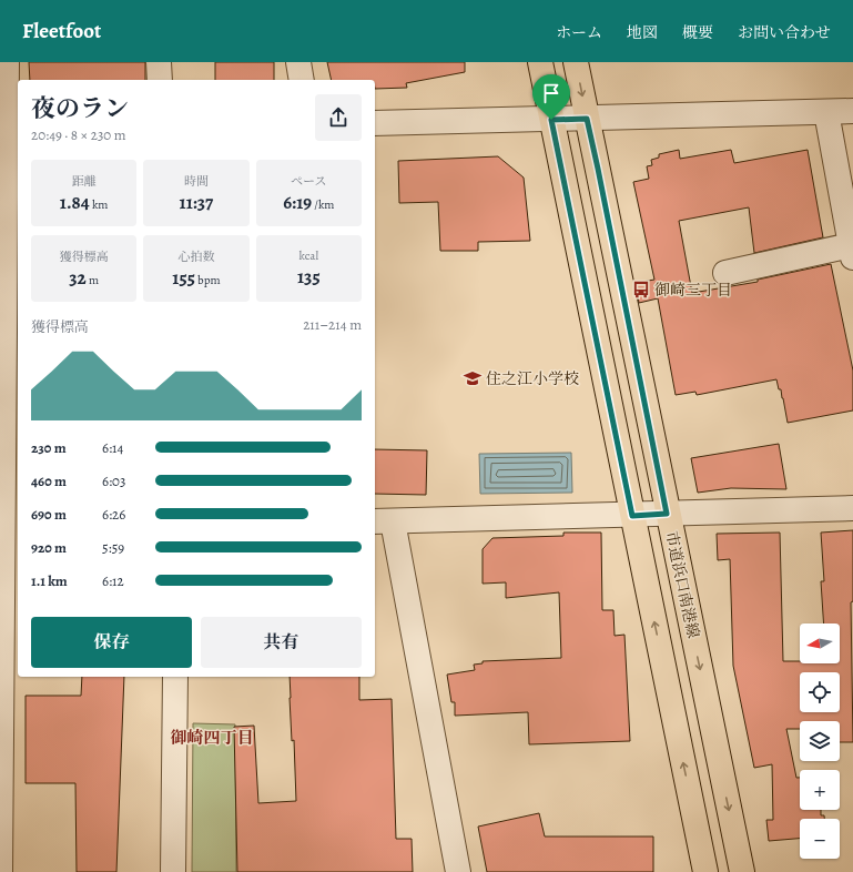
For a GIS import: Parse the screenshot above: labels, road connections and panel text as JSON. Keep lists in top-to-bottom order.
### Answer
{
  "streets": {
    "main road": ["市道浜口南港線"]
  },
  "districts": ["御崎四丁目"],
  "places": {
    "bus stop": ["御崎三丁目"],
    "school or university": ["住之江小学校"]
  },
  "north": "left",
  "page": {
    "header": "Fleetfoot",
    "nav": [
      "ホーム",
      "地図",
      "概要",
      "お問い合わせ"
    ],
    "heading": ["夜のラン", "20:49 · 8 × 230 m"],
    "stats": [
      ["距離", "1.84 km"],
      ["時間", "11:37"],
      ["ペース", "6:19 /km"],
      ["獲得標高", "32 m"],
      ["心拍数", "155 bpm"],
      ["kcal", "135"]
    ],
    "chart": ["獲得標高", "211–214 m"],
    "list": [
      {
        "name": "230 m",
        "note": "6:14"
      },
      {
        "name": "460 m",
        "note": "6:03"
      },
      {
        "name": "690 m",
        "note": "6:26"
      },
      {
        "name": "920 m",
        "note": "5:59"
      },
      {
        "name": "1.1 km",
        "note": "6:12"
      }
    ],
    "buttons": ["保存", "共有"],
    "map_buttons": ["+", "−"]
  }
}
